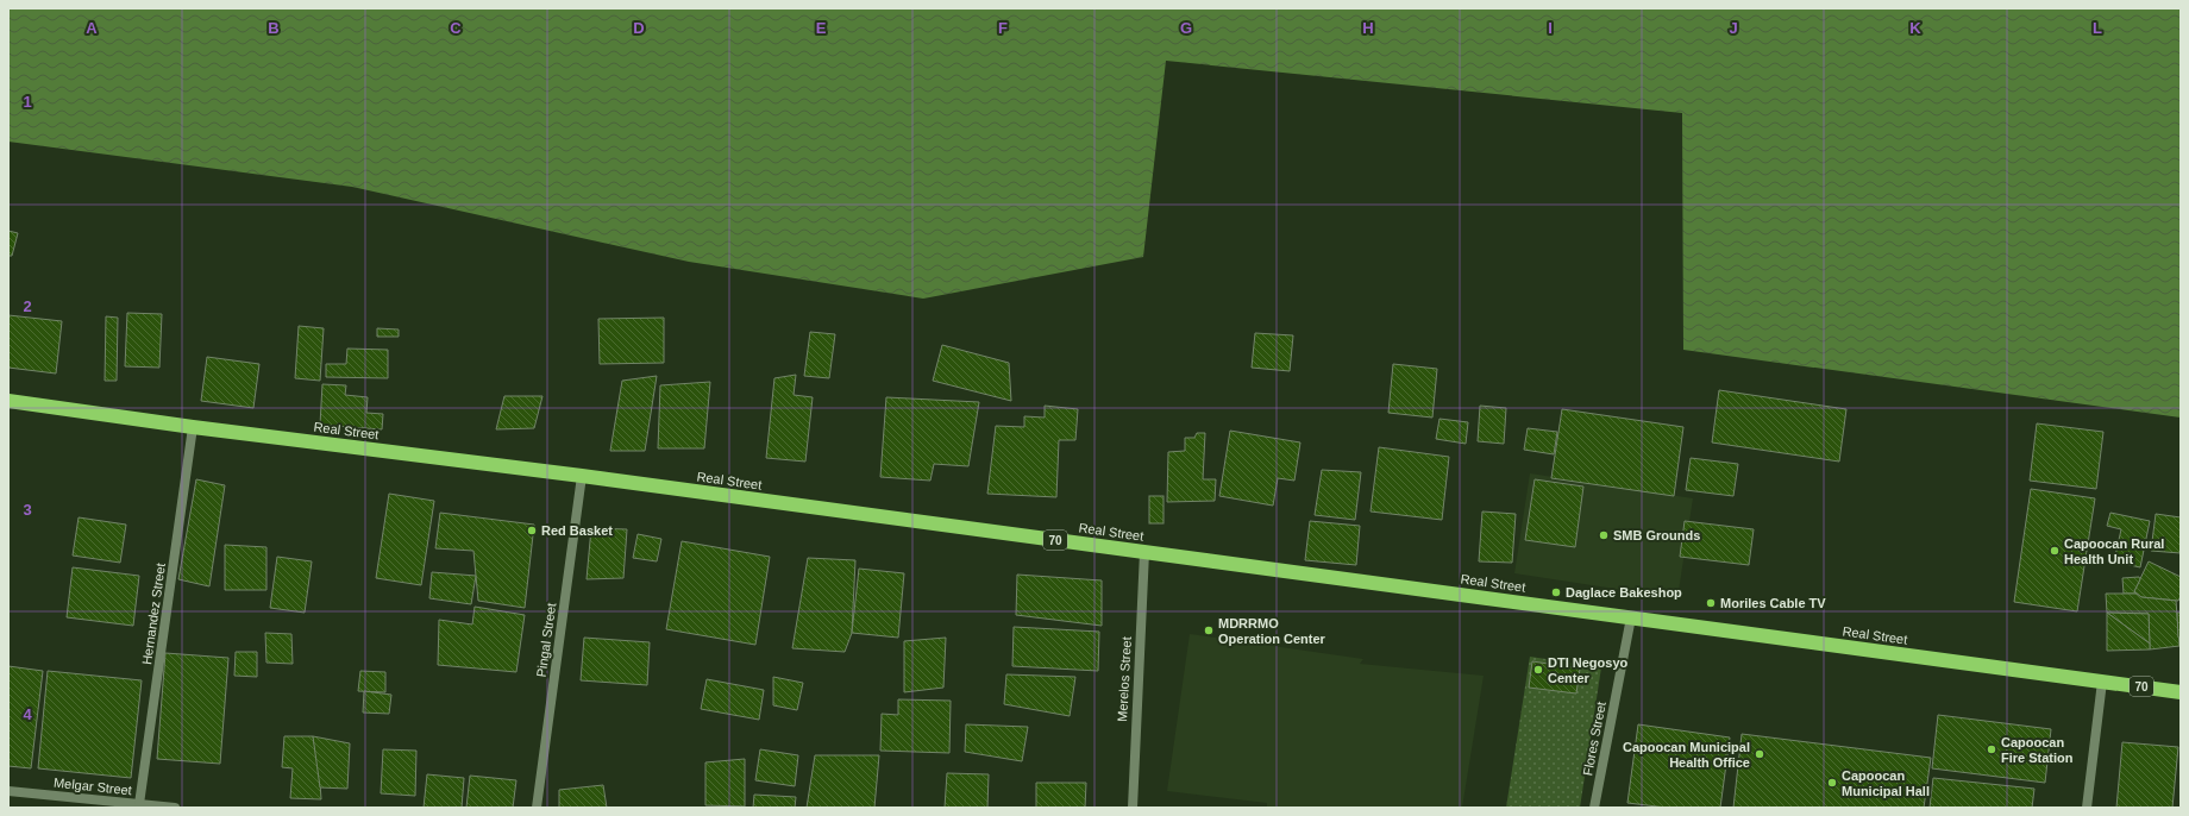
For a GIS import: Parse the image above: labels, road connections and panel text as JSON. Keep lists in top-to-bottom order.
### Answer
{
  "streets": {
    "highway": ["Real Street", "70"],
    "street": [
      "Hernandez Street",
      "Pingal Street",
      "Merelos Street",
      "Flores Street",
      "Melgar Street"
    ]
  },
  "crossings": [
    ["Real Street", "Hernandez Street"],
    ["Real Street", "Pingal Street"],
    ["Real Street", "Merelos Street"],
    ["Real Street", "Flores Street"],
    ["Hernandez Street", "Melgar Street"]
  ],
  "places": [
    "Red Basket",
    "SMB Grounds",
    "Capoocan Rural Health Unit",
    "Daglace Bakeshop",
    "Moriles Cable TV",
    "MDRRMO Operation Center",
    "DTI Negosyo Center",
    "Capoocan Fire Station",
    "Capoocan Municipal Health Office",
    "Capoocan Municipal Hall"
  ],
  "grid": {
    "columns": [
      "A",
      "B",
      "C",
      "D",
      "E",
      "F",
      "G",
      "H",
      "I",
      "J",
      "K",
      "L"
    ],
    "rows": [
      "1",
      "2",
      "3",
      "4"
    ]
  }
}
